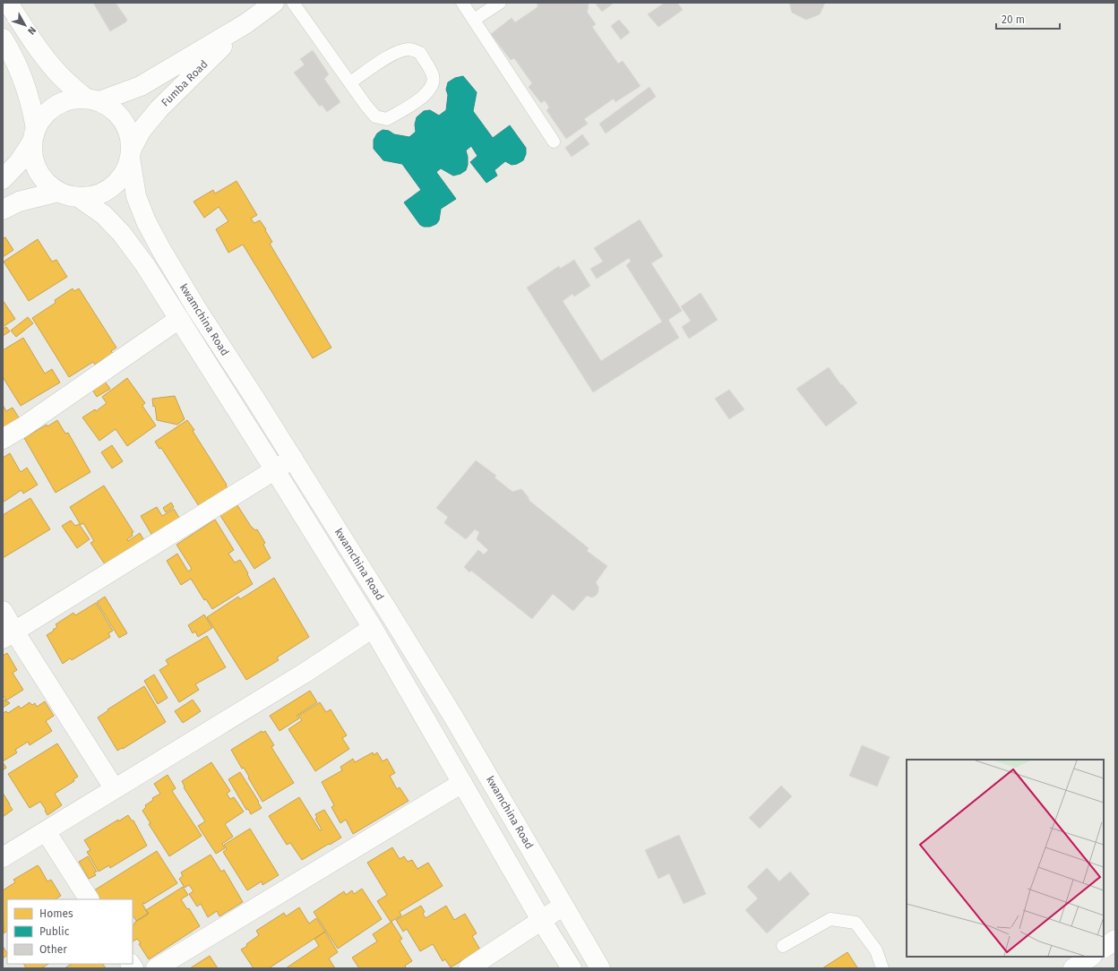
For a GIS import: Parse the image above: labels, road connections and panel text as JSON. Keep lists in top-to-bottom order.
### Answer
{
  "streets": {
    "main road": ["Fumba Road", "kwamchina Road"]
  },
  "crossings": [
    ["Fumba Road", "kwamchina Road"]
  ],
  "legend": ["Homes", "Public", "Other"],
  "scale_bar": "20 m",
  "north": "bottom right"
}
